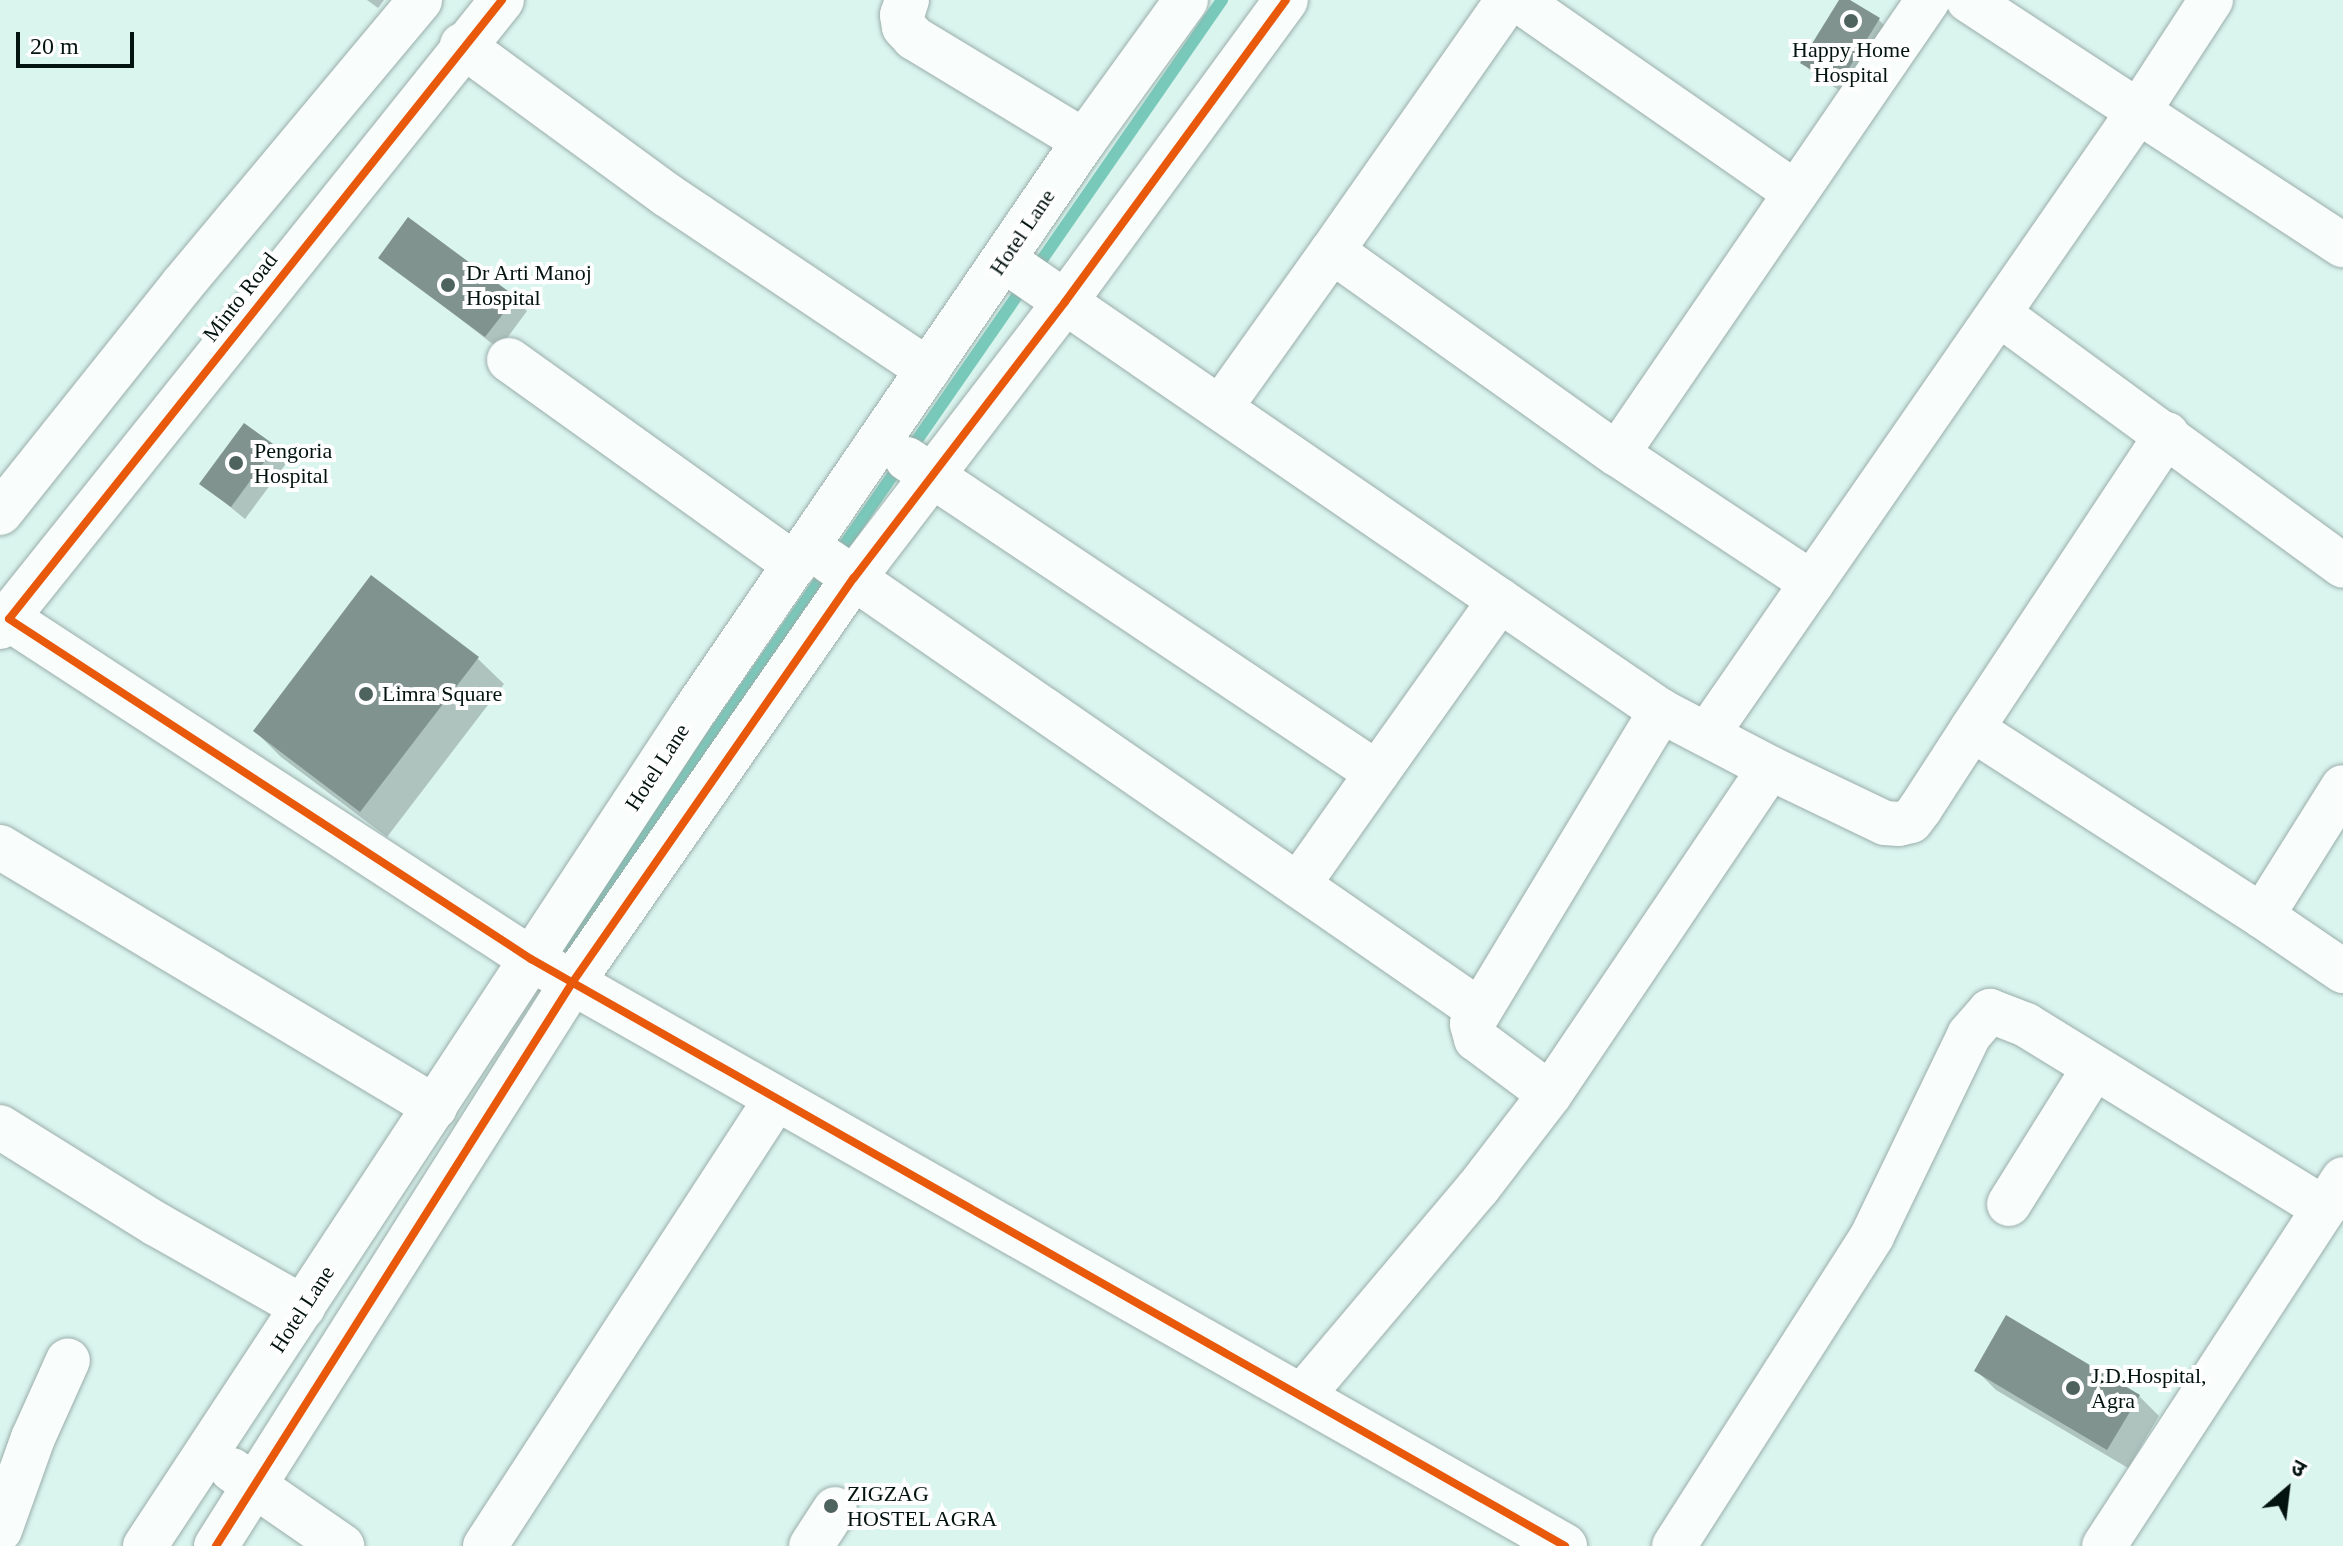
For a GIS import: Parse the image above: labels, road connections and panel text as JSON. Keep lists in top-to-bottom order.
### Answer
{
  "streets": {
    "street": ["Hotel Lane", "Minto Road"]
  },
  "places": [
    "Happy Home Hospital",
    "Dr Arti Manoj Hospital",
    "Pengoria Hospital",
    "Limra Square",
    "J.D.Hospital, Agra",
    "ZIGZAG HOSTEL AGRA"
  ],
  "scale_bar": "20 m",
  "north": "top right"
}
